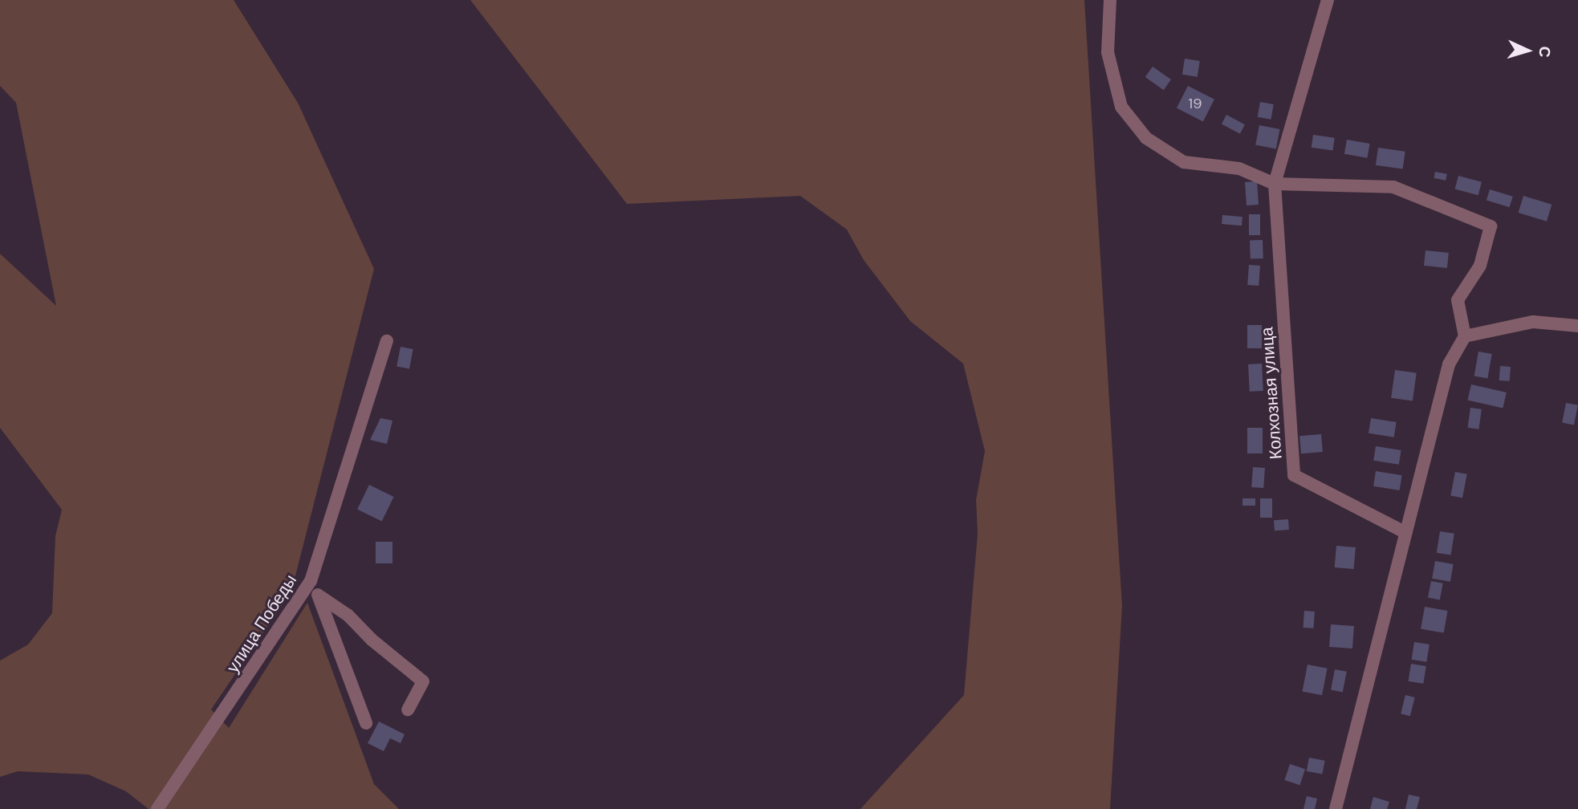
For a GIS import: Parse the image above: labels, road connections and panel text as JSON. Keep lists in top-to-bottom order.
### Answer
{
  "streets": {
    "street": ["Колхозная улица", "улица Победы"]
  },
  "house_numbers": ["19"],
  "north": "right"
}
